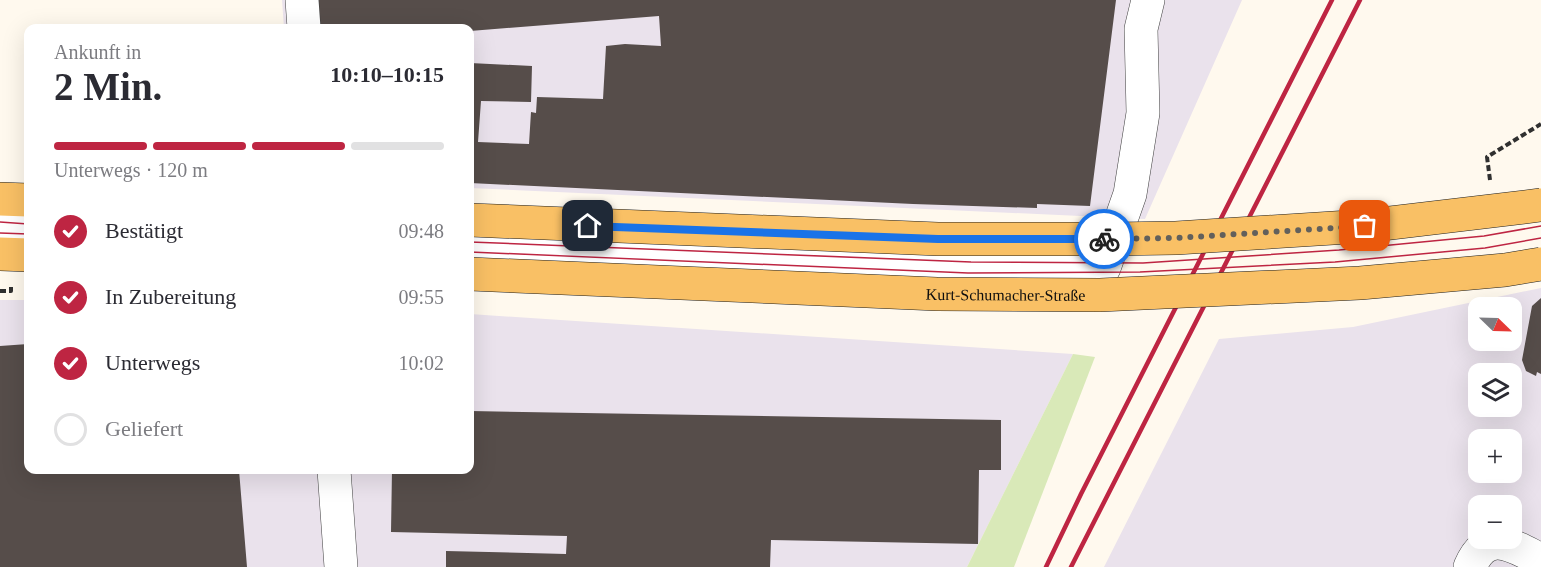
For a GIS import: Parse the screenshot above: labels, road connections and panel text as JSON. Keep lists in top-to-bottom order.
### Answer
{
  "streets": {
    "main road": ["Kurt-Schumacher-Straße"]
  },
  "north": "bottom right",
  "page": {
    "heading": ["2 Min.", "Ankunft in", "10:10–10:15"],
    "bar": "Unterwegs · 120 m",
    "list": [
      ["Bestätigt", "09:48"],
      ["In Zubereitung", "09:55"],
      ["Unterwegs", "10:02"],
      "Geliefert"
    ],
    "map_buttons": ["+", "−"]
  }
}
